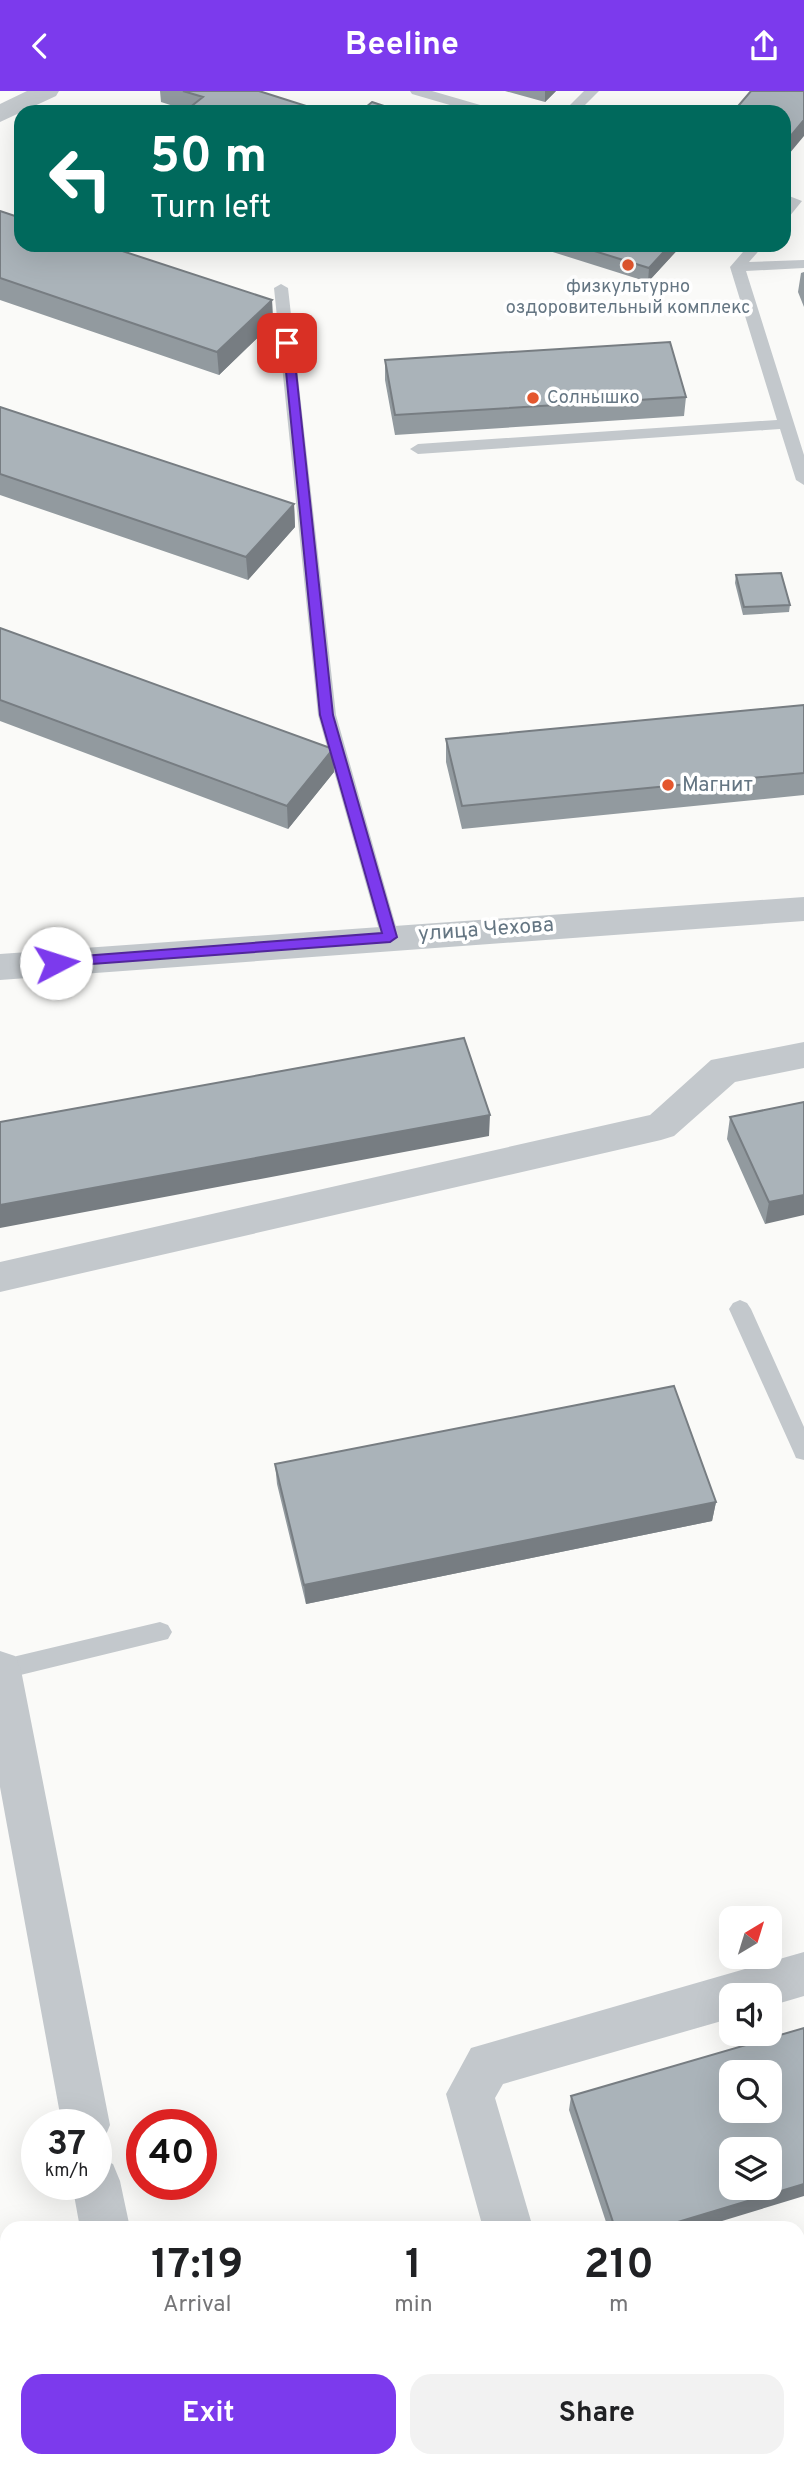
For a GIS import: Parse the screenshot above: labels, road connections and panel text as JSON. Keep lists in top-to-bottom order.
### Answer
{
  "streets": {
    "street": ["улица Чехова"]
  },
  "places": ["физкультурно оздоровительный комплекс", "Солнышко", "Магнит"],
  "north": "top right",
  "page": {
    "header": "Beeline",
    "turn": ["50 m", "Turn left"],
    "speed": "37 km/h",
    "limit": "40",
    "eta": [
      "17:19",
      "Arrival",
      "1",
      "min",
      "210",
      "m"
    ],
    "buttons": ["Exit", "Share"]
  }
}
